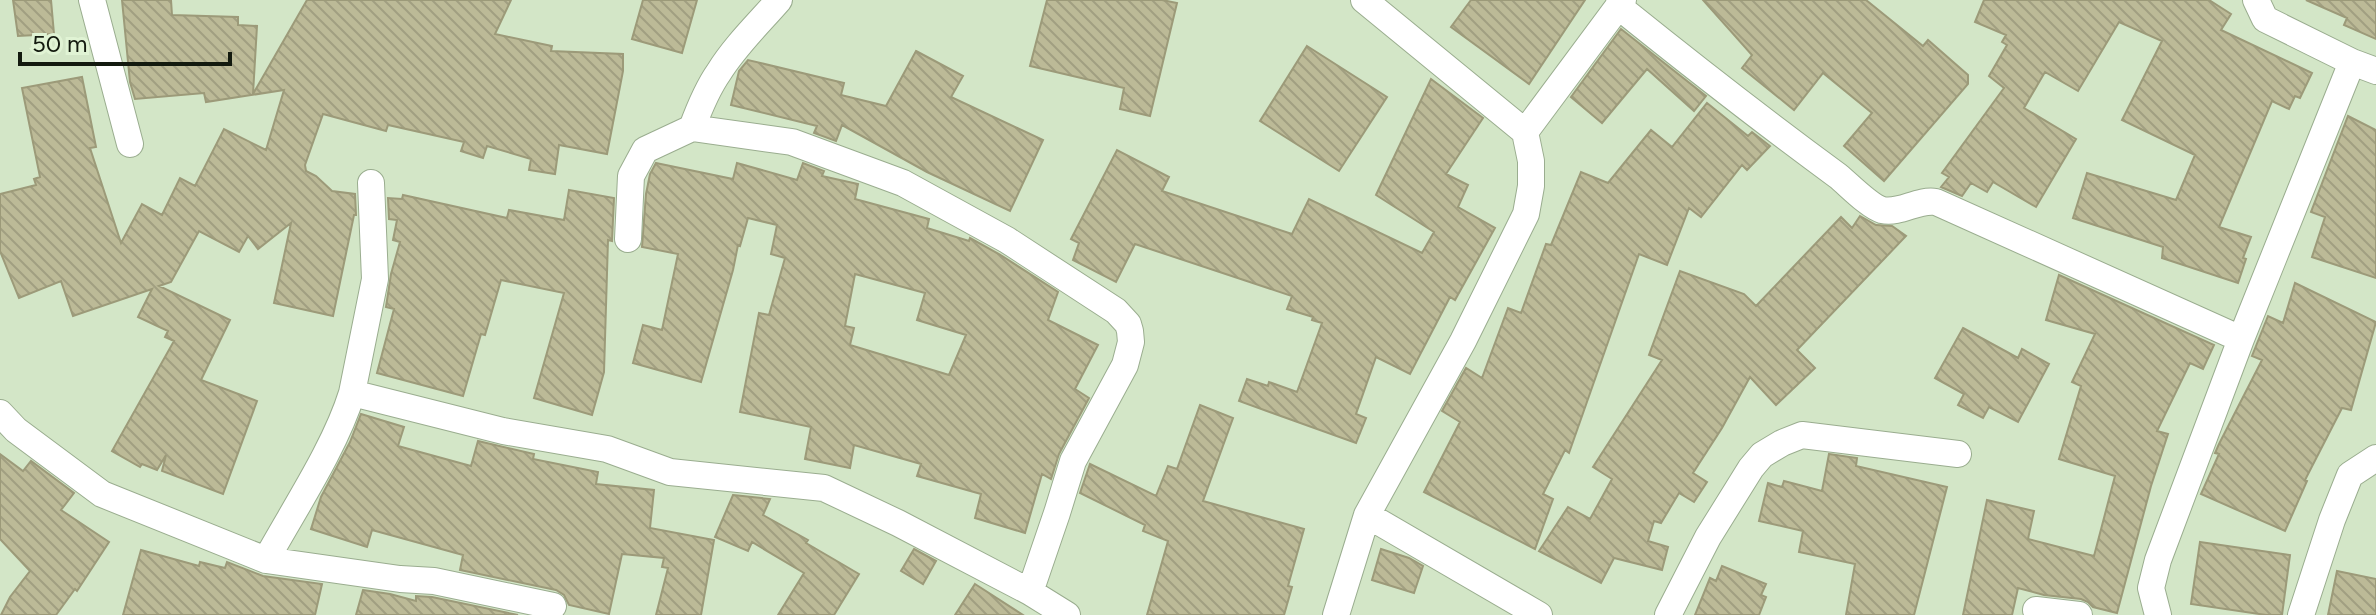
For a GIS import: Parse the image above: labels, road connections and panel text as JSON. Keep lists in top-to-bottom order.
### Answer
{
  "scale_bar": "50 m"
}
